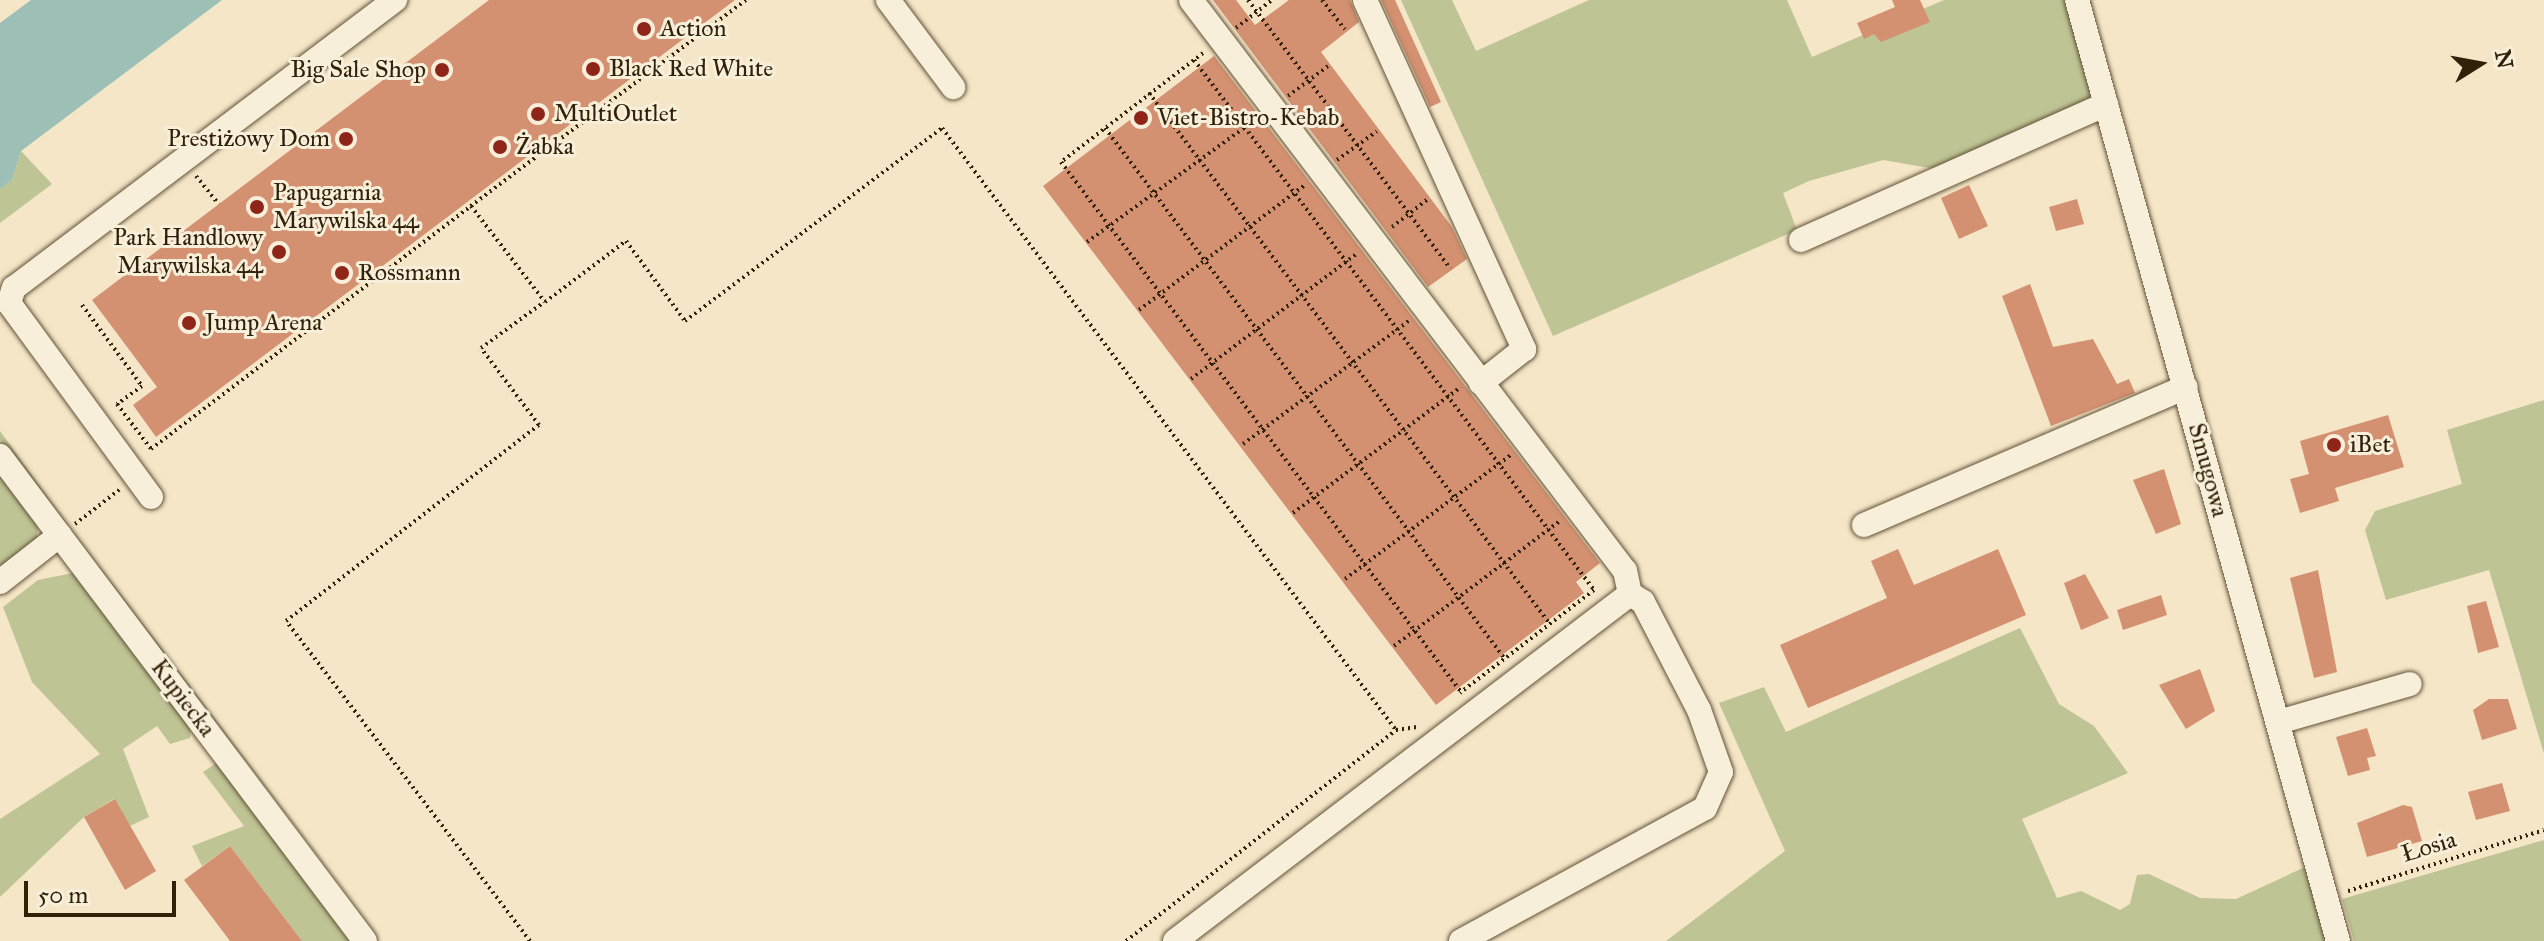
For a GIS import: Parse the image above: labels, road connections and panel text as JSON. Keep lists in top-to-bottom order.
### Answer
{
  "streets": {
    "street": ["Smugowa", "Kupiecka"],
    "path": ["Łosia"]
  },
  "crossings": [
    ["Smugowa", "Łosia"]
  ],
  "places": [
    "Action",
    "Black Red White",
    "Big Sale Shop",
    "MultiOutlet",
    "Viet-Bistro-Kebab",
    "Prestiżowy Dom",
    "Żabka",
    "Papugarnia Marywilska 44",
    "Park Handlowy Marywilska 44",
    "Rossmann",
    "Jump Arena",
    "iBet"
  ],
  "scale_bar": "50 m",
  "north": "right"
}
